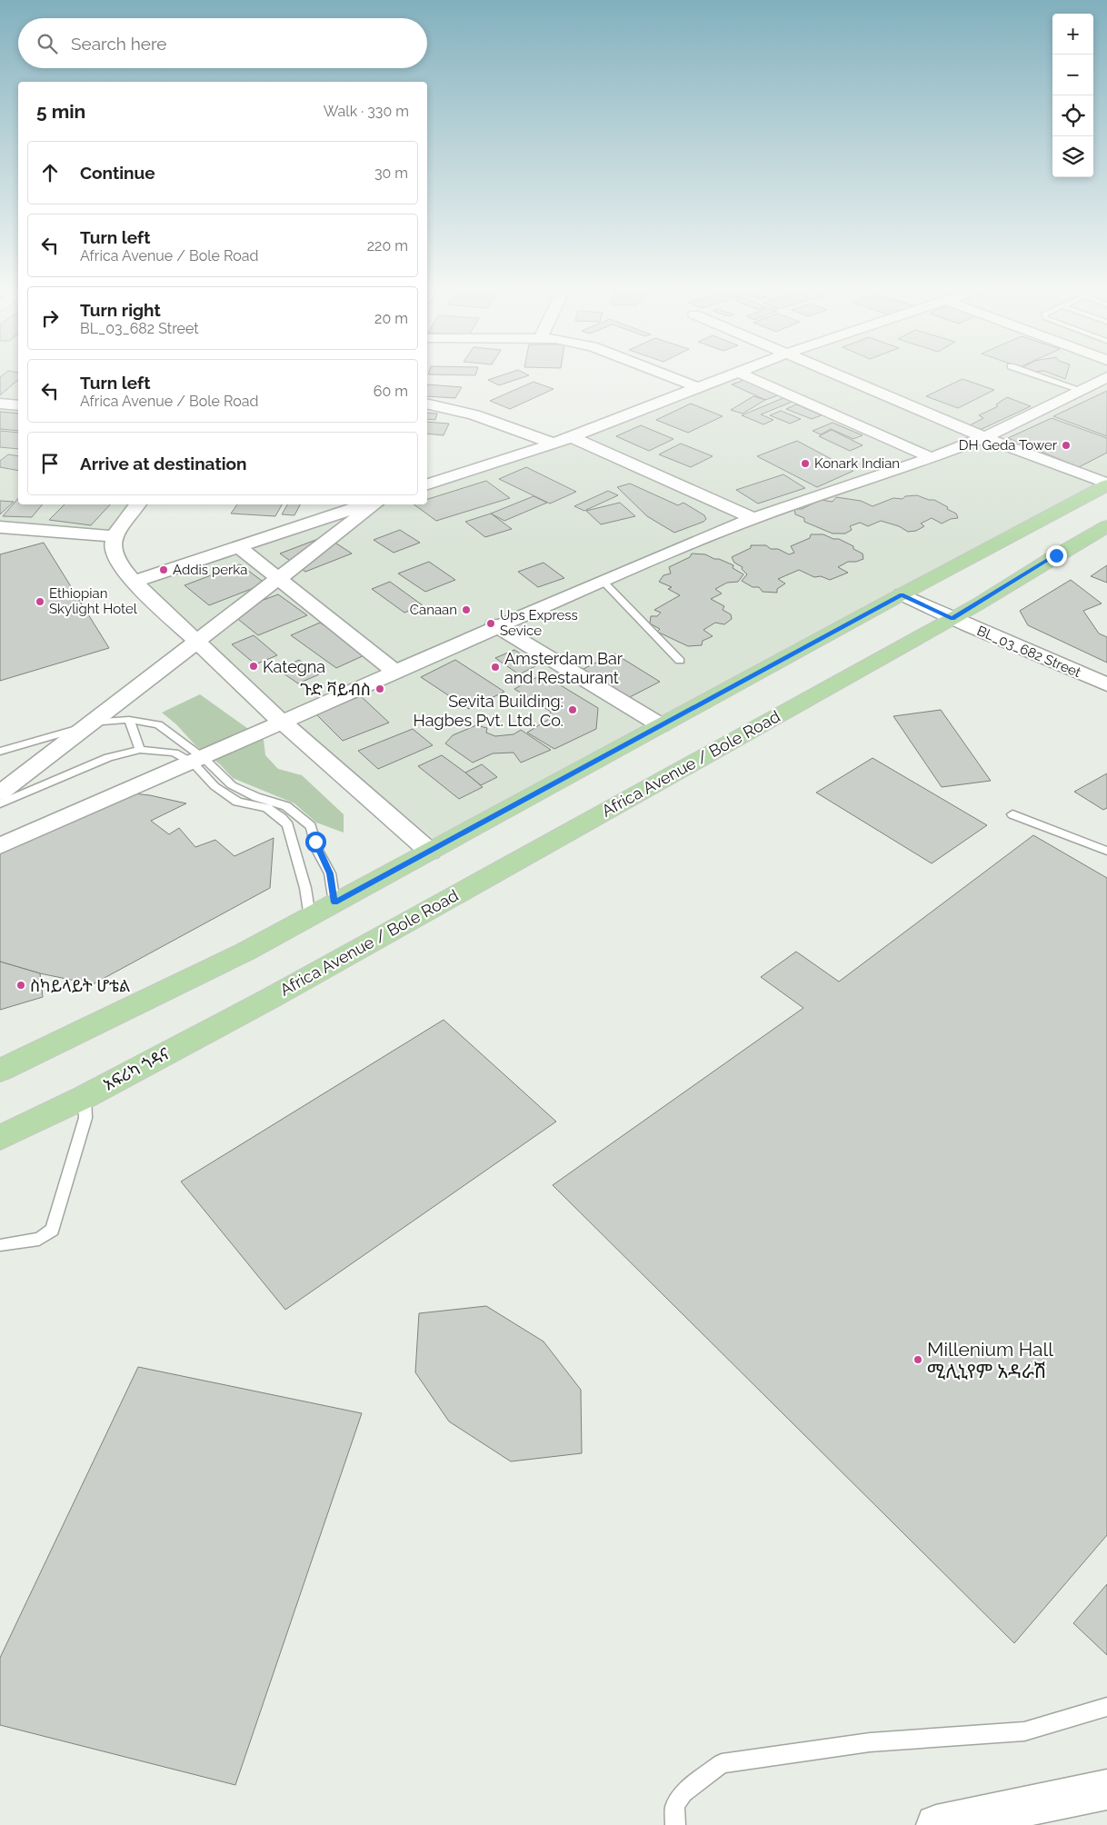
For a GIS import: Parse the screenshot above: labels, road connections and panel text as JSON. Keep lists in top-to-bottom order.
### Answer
{
  "streets": {
    "main road": ["Africa Avenue / Bole Road", "አፍሪካ ጎዳና"],
    "street": ["BL_03_682 Street"]
  },
  "crossings": [
    ["BL_03_682 Street", "Africa Avenue / Bole Road"],
    ["Africa Avenue / Bole Road", "አፍሪካ ጎዳና"]
  ],
  "places": [
    "DH Geda Tower",
    "Konark Indian",
    "Addis perka",
    "Ethiopian Skylight Hotel",
    "Canaan",
    "Ups Express Sevice",
    "Kategna",
    "Amsterdam Bar and Restaurant",
    "ጉድ ቫይብስ",
    "Sevita Building: Hagbes Pvt. Ltd. Co.",
    "ስካይላይት ሆቴል",
    "Millenium Hall ሚሊኒየም አዳራሽ"
  ],
  "page": {
    "map_buttons": ["+", "−"],
    "search": "Search here",
    "heading": ["5 min", "Walk · 330 m"],
    "list": [
      ["Continue", "30 m"],
      ["Turn left", "Africa Avenue / Bole Road", "220 m"],
      ["Turn right", "BL_03_682 Street", "20 m"],
      ["Turn left", "Africa Avenue / Bole Road", "60 m"],
      "Arrive at destination"
    ]
  }
}
